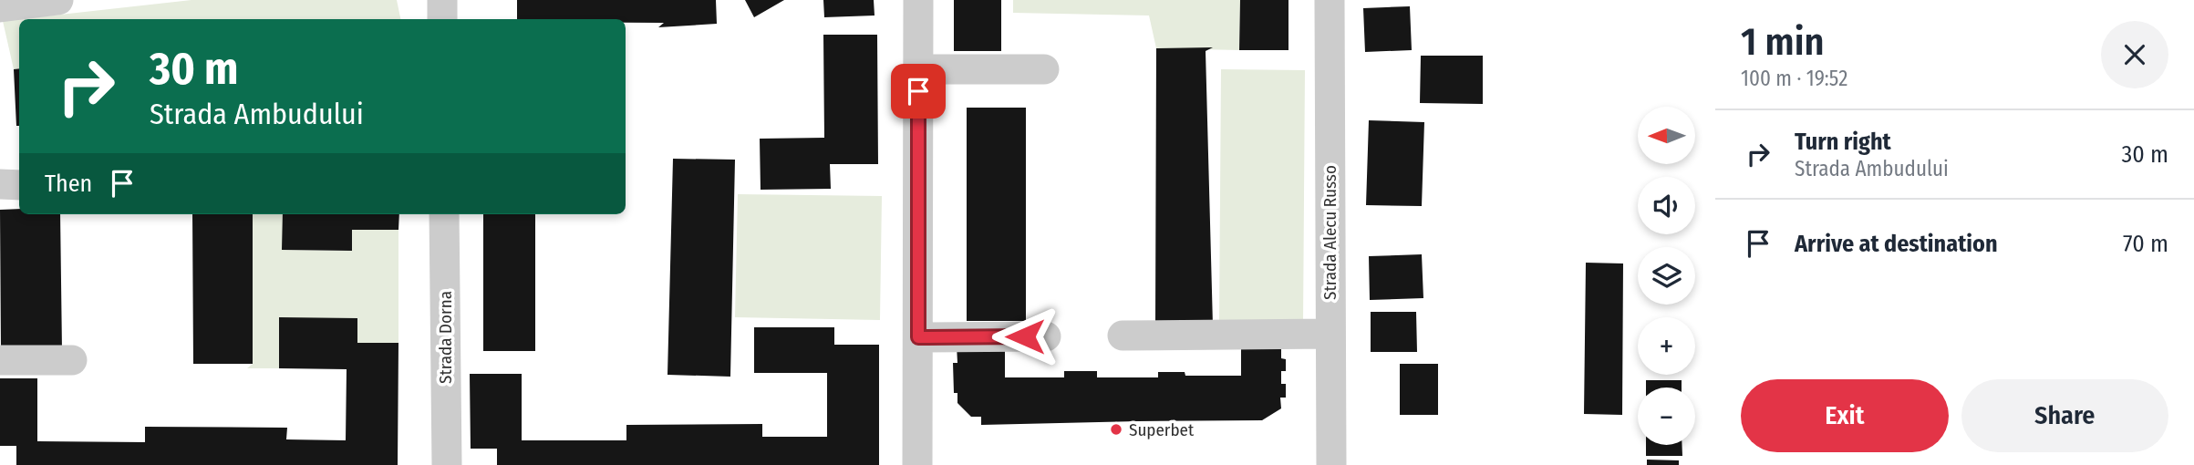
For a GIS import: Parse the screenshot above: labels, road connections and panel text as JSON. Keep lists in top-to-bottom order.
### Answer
{
  "streets": {
    "street": ["Strada Alecu Russo", "Strada Dorna"]
  },
  "places": ["Superbet"],
  "north": "left",
  "page": {
    "heading": ["1 min", "100 m · 19:52"],
    "turn": ["30 m", "Strada Ambudului"],
    "map_buttons": ["+", "−"],
    "list": [
      {
        "name": "Turn right",
        "note": "Strada Ambudului",
        "value": "30 m"
      },
      {
        "name": "Arrive at destination",
        "value": "70 m"
      }
    ],
    "then": "Then",
    "buttons": ["Exit", "Share"]
  }
}
